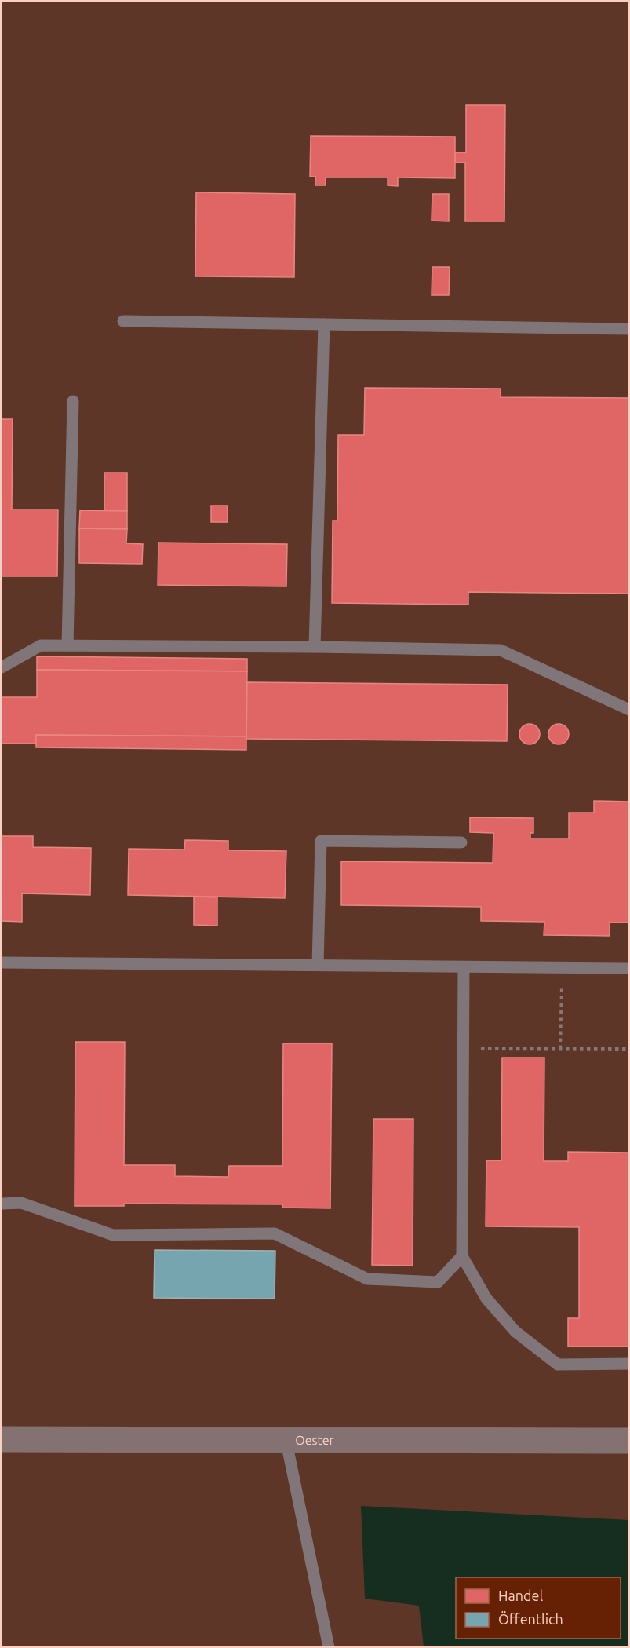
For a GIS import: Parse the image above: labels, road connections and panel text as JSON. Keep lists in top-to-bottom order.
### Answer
{
  "streets": {
    "main road": ["Oester"]
  },
  "legend": ["Handel", "Öffentlich"]
}
